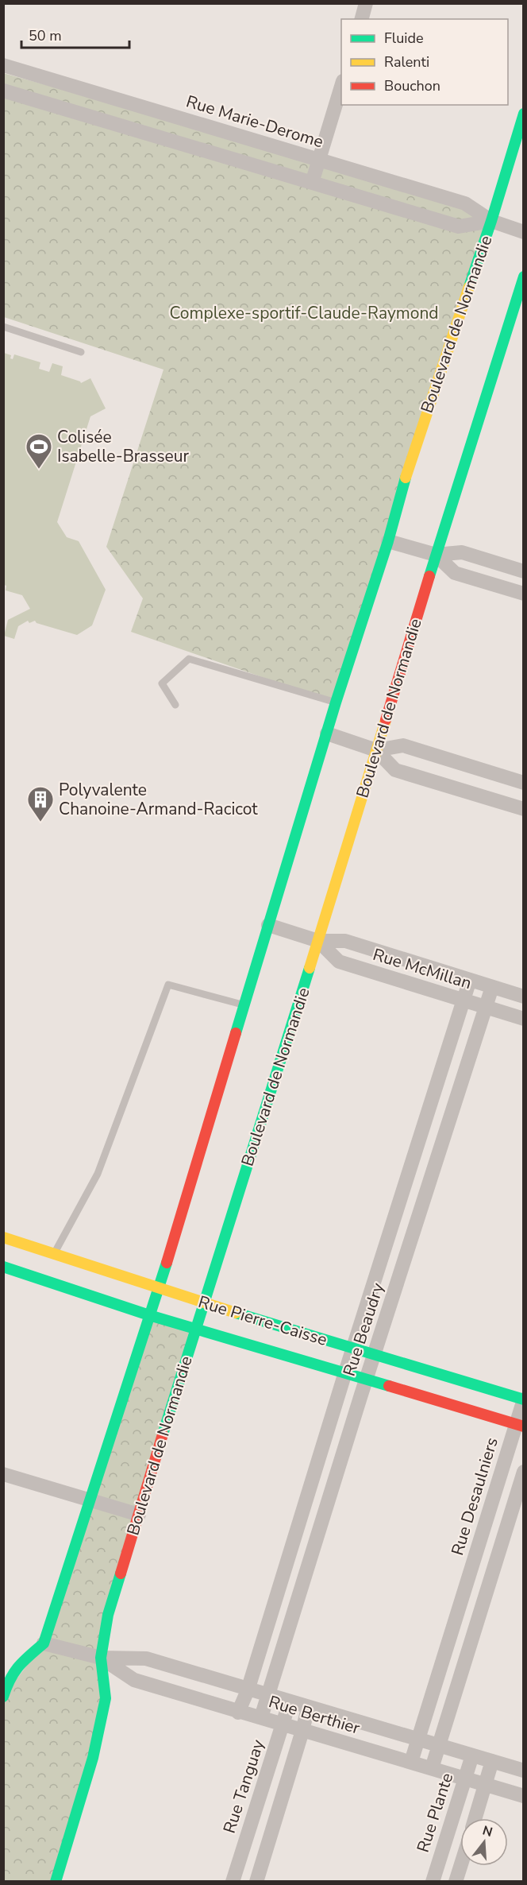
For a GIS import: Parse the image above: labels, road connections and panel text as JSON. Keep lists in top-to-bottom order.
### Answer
{
  "streets": {
    "street": [
      "Rue Marie-Derome",
      "Boulevard de Normandie",
      "Rue McMillan",
      "Rue Pierre-Caisse",
      "Rue Beaudry",
      "Rue Desaulniers",
      "Rue Berthier",
      "Rue Tanguay",
      "Rue Plante"
    ]
  },
  "crossings": [
    ["Rue Marie-Derome", "Boulevard de Normandie"],
    ["Boulevard de Normandie", "Rue McMillan"],
    ["Boulevard de Normandie", "Rue Pierre-Caisse"],
    ["Boulevard de Normandie", "Rue Berthier"],
    ["Rue McMillan", "Rue Beaudry"],
    ["Rue Pierre-Caisse", "Rue Beaudry"],
    ["Rue Pierre-Caisse", "Rue Desaulniers"],
    ["Rue Beaudry", "Rue Berthier"],
    ["Rue Desaulniers", "Rue Berthier"],
    ["Rue Berthier", "Rue Tanguay"],
    ["Rue Berthier", "Rue Plante"]
  ],
  "parks": ["Complexe-sportif-Claude-Raymond"],
  "places": {
    "sports": ["Colisée Isabelle-Brasseur"],
    "building": ["Polyvalente Chanoine-Armand-Racicot"]
  },
  "legend": ["Fluide", "Ralenti", "Bouchon"],
  "scale_bar": "50 m",
  "north": "top"
}
